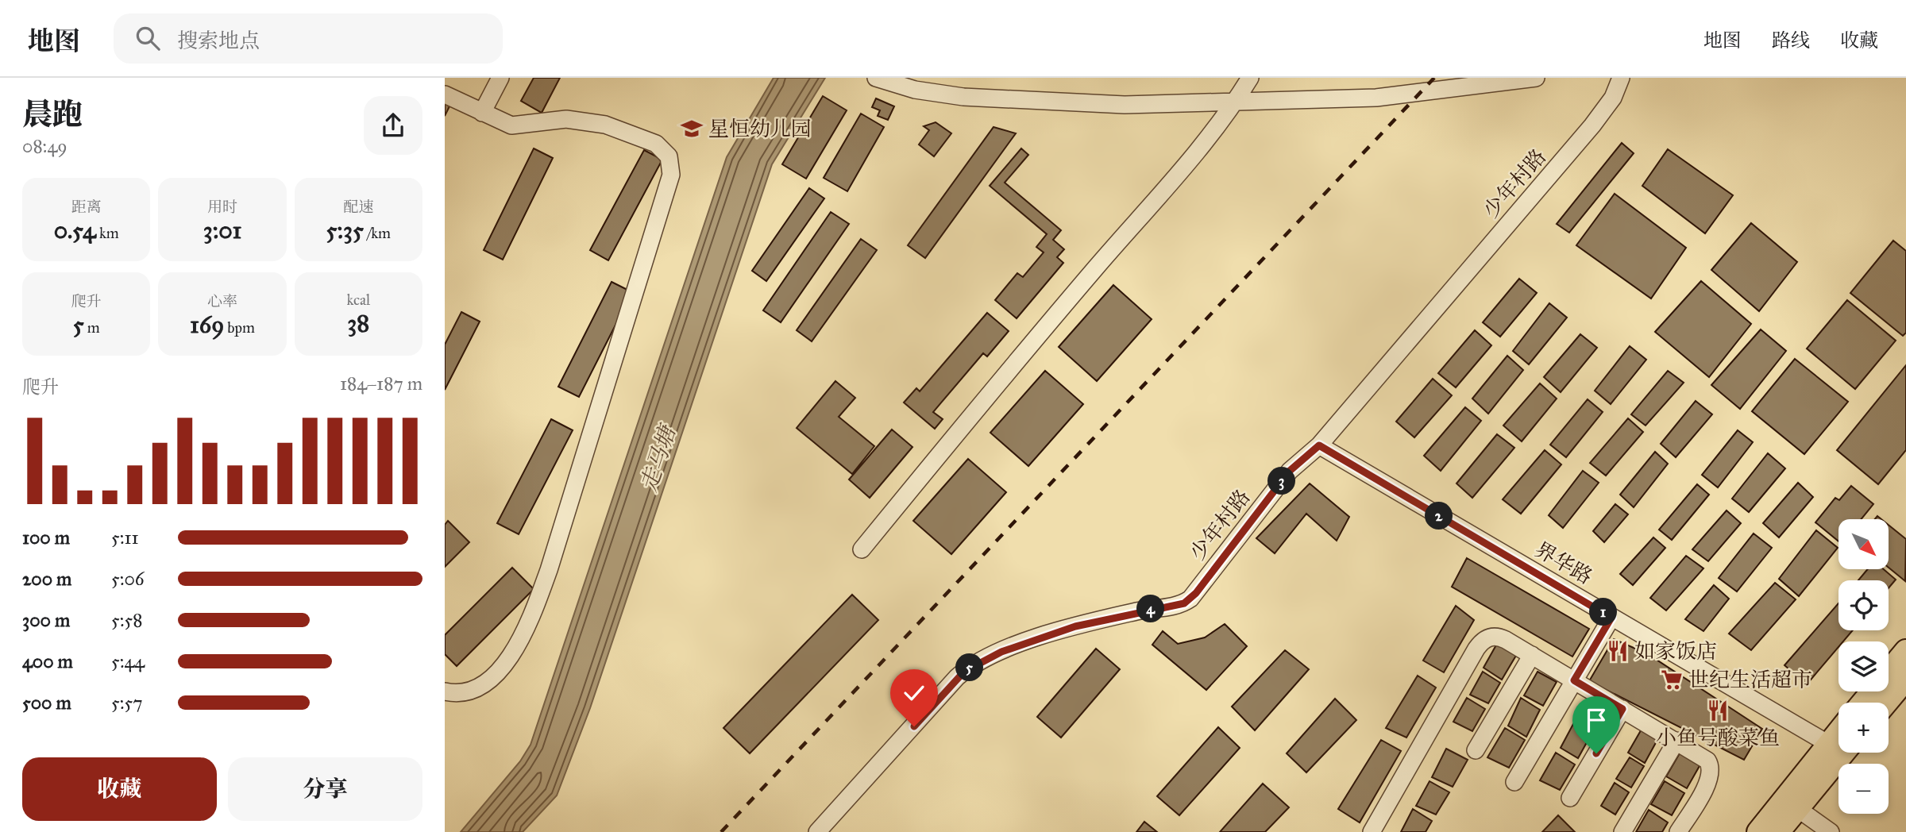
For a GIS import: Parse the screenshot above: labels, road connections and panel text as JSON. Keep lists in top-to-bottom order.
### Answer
{
  "streets": {
    "street": ["少年村路", "界华路"]
  },
  "crossings": [
    ["少年村路", "界华路"]
  ],
  "water": ["走马塘"],
  "places": {
    "school or university": ["星恒幼儿园"],
    "restaurant": ["如家饭店", "小鱼号酸菜鱼"],
    "supermarket": ["世纪生活超市"]
  },
  "north": "bottom right",
  "page": {
    "header": "地图",
    "search": "搜索地点",
    "nav": ["地图", "路线", "收藏"],
    "heading": ["晨跑", "08:49"],
    "stats": [
      ["距离", "0.54 km"],
      ["用时", "3:01"],
      ["配速", "5:35 /km"],
      ["爬升", "5 m"],
      ["心率", "169 bpm"],
      ["kcal", "38"]
    ],
    "chart": ["爬升", "184–187 m"],
    "pins": [
      "3",
      "2",
      "4",
      "1",
      "5"
    ],
    "list": [
      {
        "name": "100 m",
        "note": "5:11"
      },
      {
        "name": "200 m",
        "note": "5:06"
      },
      {
        "name": "300 m",
        "note": "5:58"
      },
      {
        "name": "400 m",
        "note": "5:44"
      },
      {
        "name": "500 m",
        "note": "5:57"
      }
    ],
    "map_buttons": ["+", "−"],
    "buttons": ["收藏", "分享"]
  }
}
